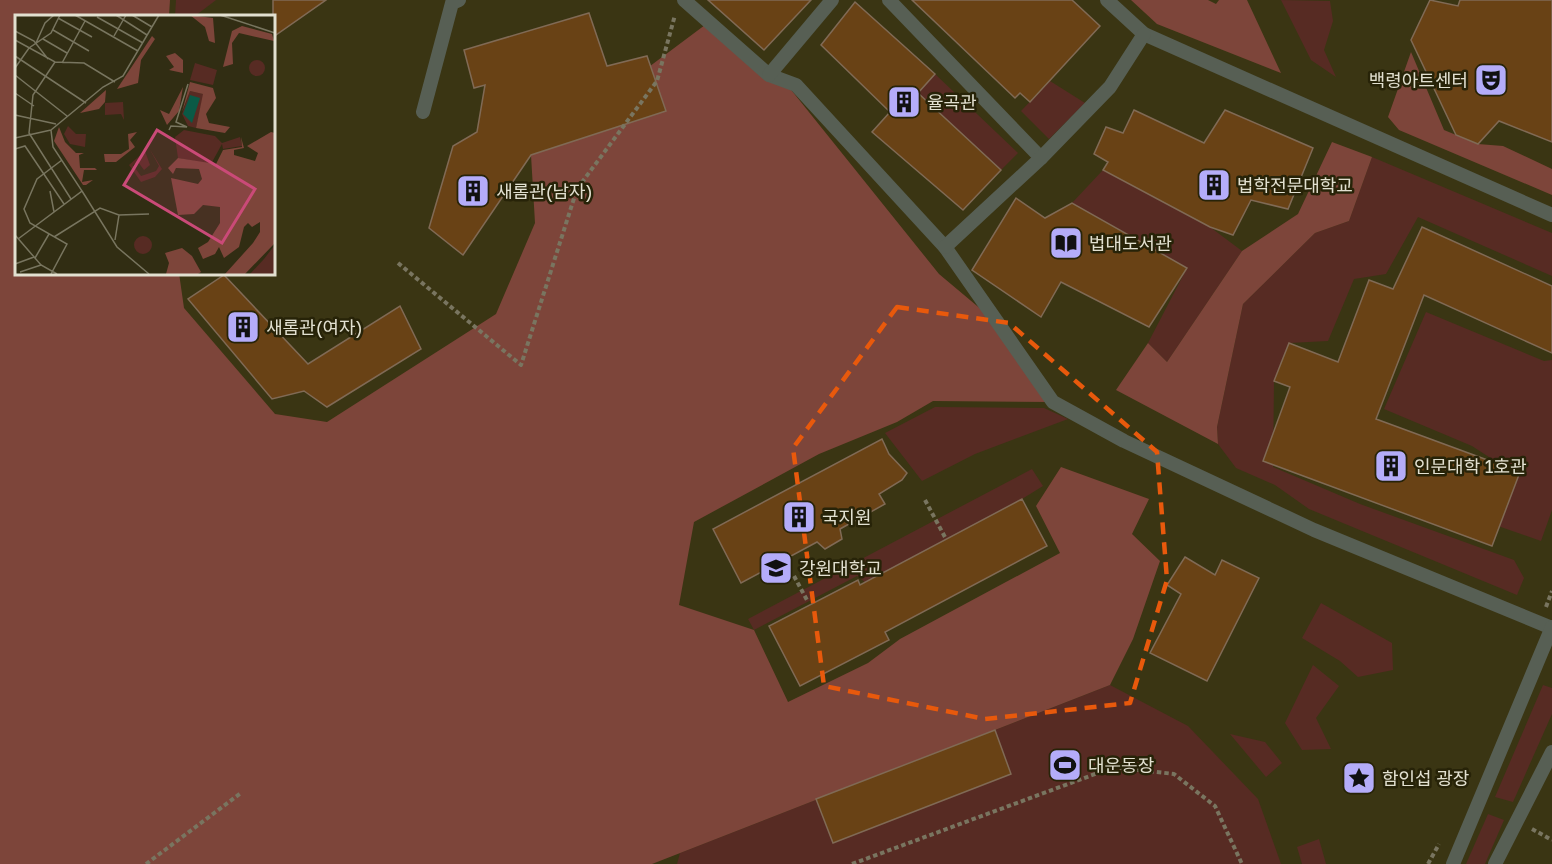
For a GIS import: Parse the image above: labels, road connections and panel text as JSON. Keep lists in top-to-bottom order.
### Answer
{
  "places": {
    "theatre": ["백령아트센터"],
    "building": [
      "율곡관",
      "법학전문대학교",
      "새롬관(남자)",
      "새롬관(여자)",
      "인문대학 1호관",
      "국지원"
    ],
    "library": ["법대도서관"],
    "school or university": ["강원대학교"],
    "sports": ["대운동장"],
    "place": ["함인섭 광장"]
  }
}
